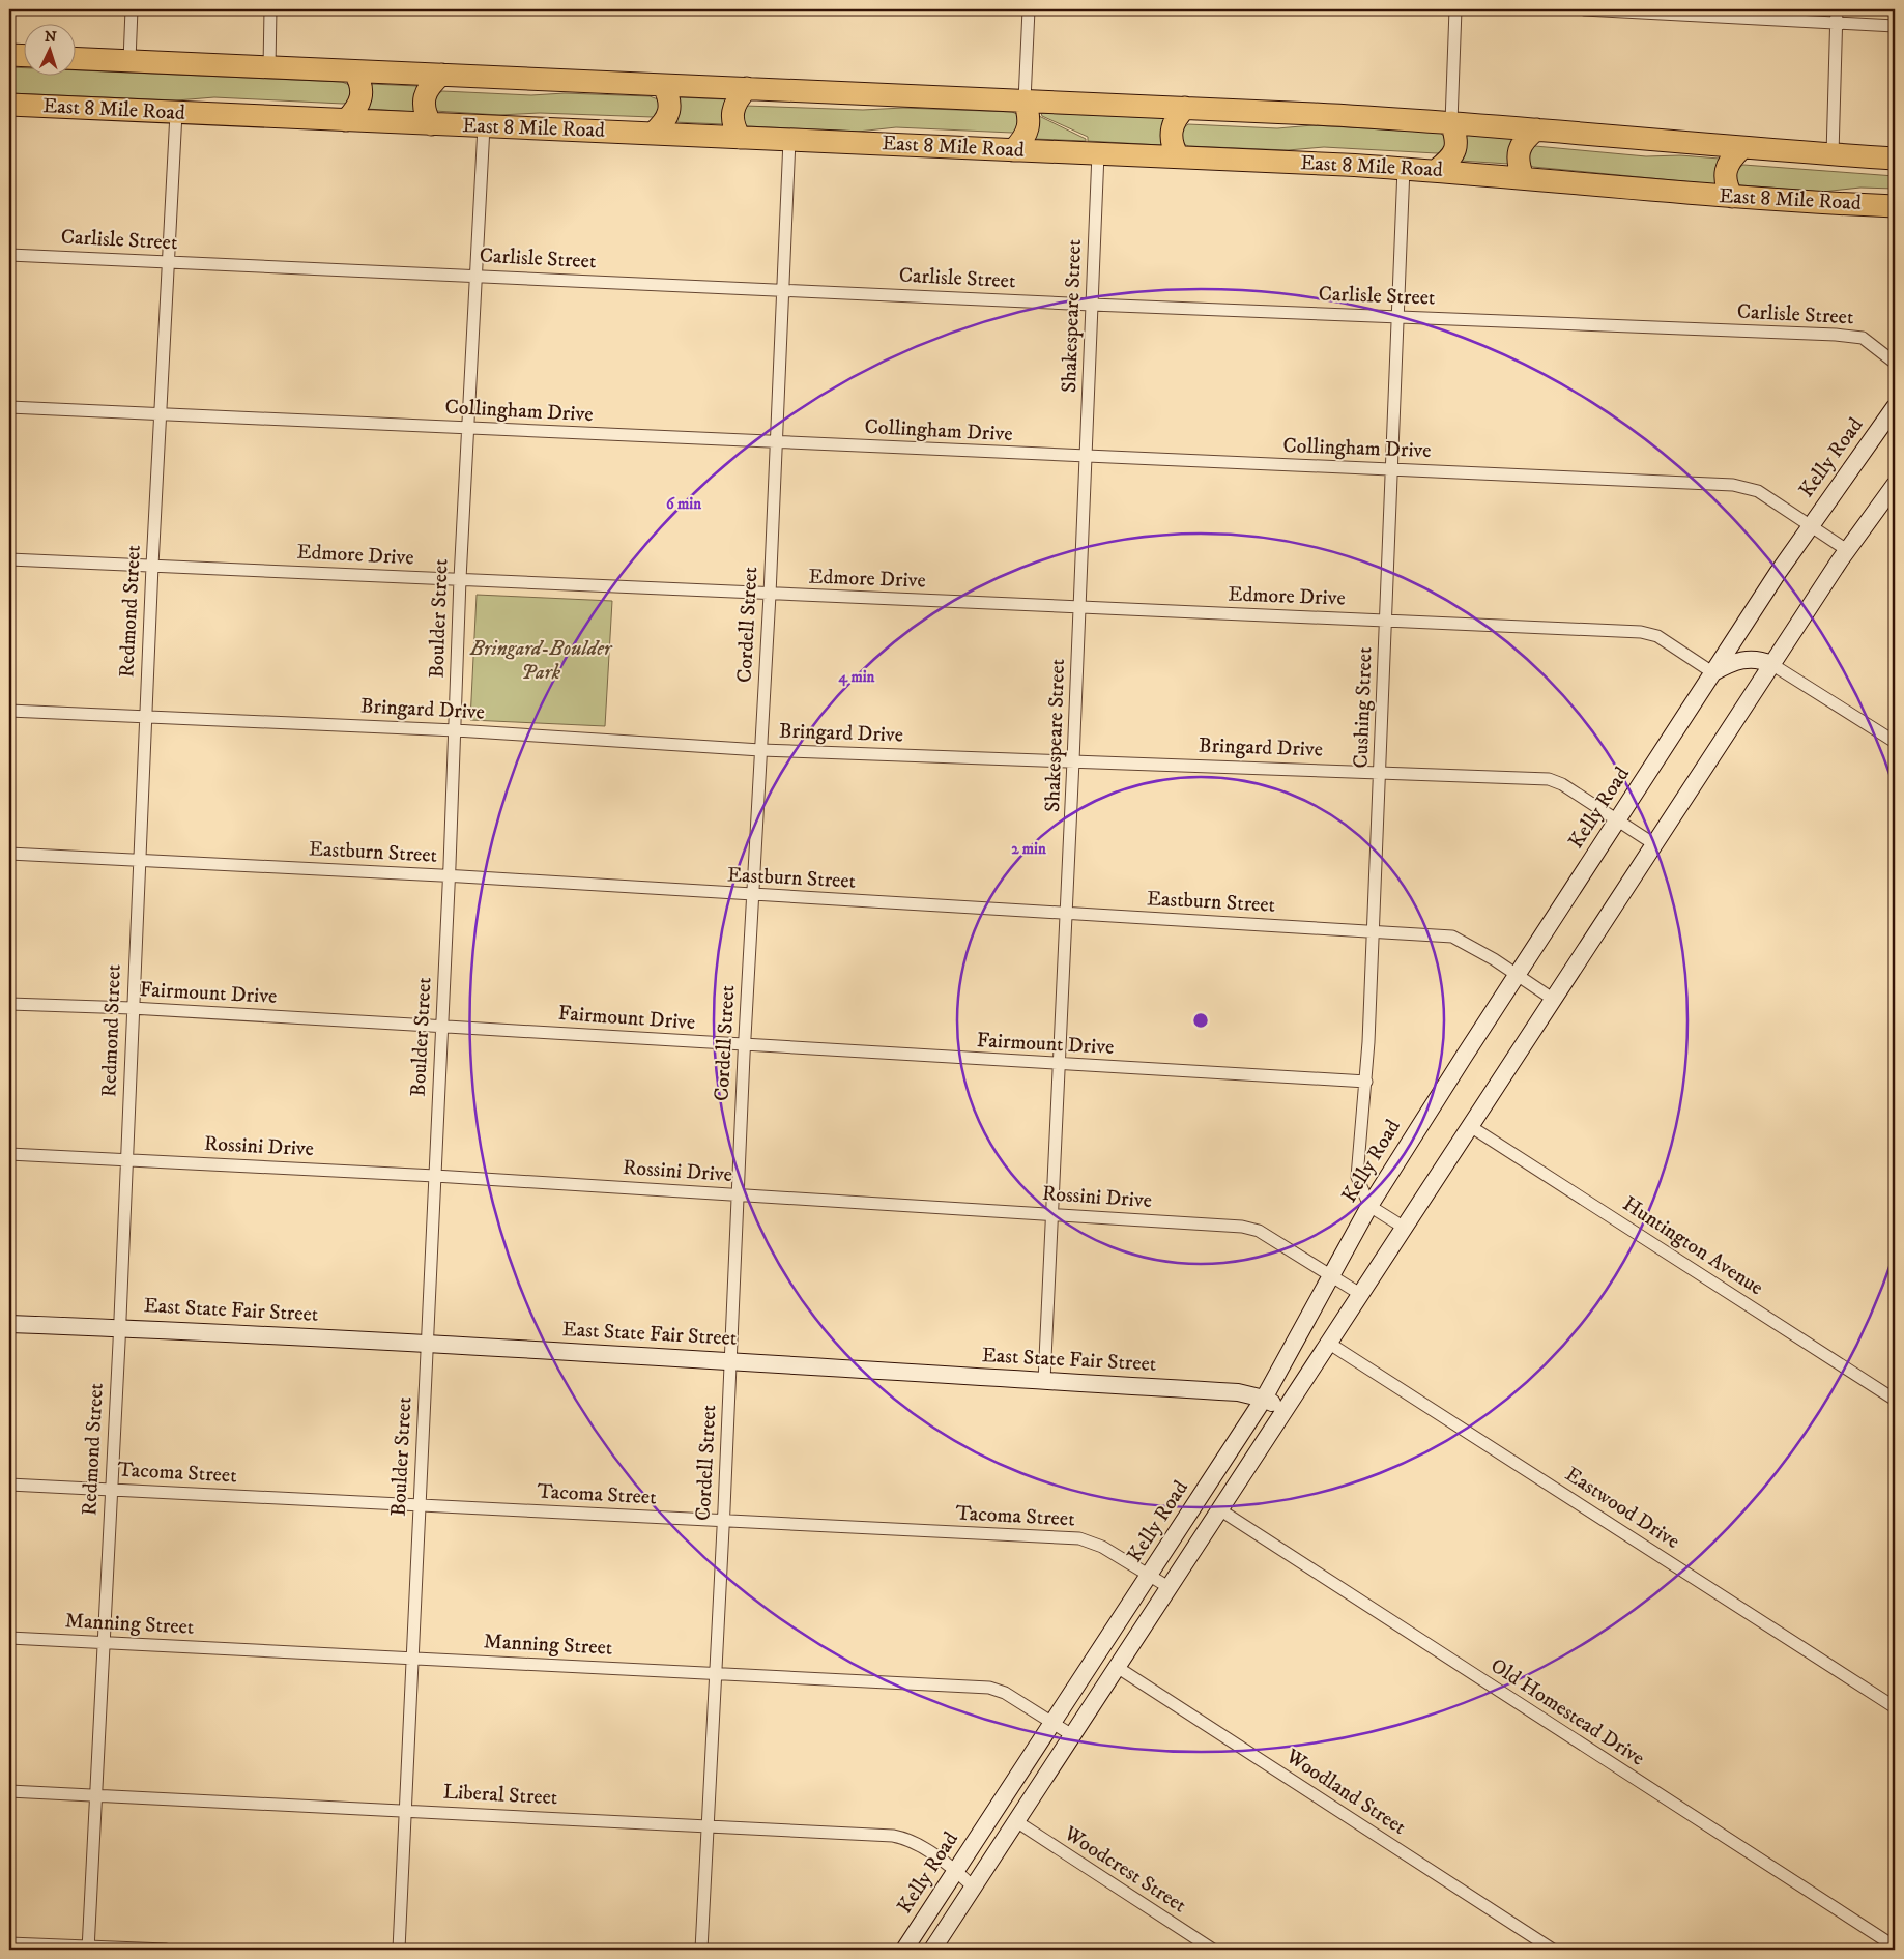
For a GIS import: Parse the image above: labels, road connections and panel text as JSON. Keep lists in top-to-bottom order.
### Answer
{
  "streets": {
    "highway": ["East 8 Mile Road"],
    "street": [
      "Carlisle Street",
      "Shakespeare Street",
      "Collingham Drive",
      "Kelly Road",
      "Edmore Drive",
      "Redmond Street",
      "Boulder Street",
      "Cordell Street",
      "Cushing Street",
      "Bringard Drive",
      "Eastburn Street",
      "Fairmount Drive",
      "Rossini Drive",
      "Huntington Avenue",
      "East State Fair Street",
      "Tacoma Street",
      "Eastwood Drive",
      "Manning Street",
      "Old Homestead Drive",
      "Woodland Street",
      "Liberal Street",
      "Woodcrest Street"
    ]
  },
  "crossings": [
    ["East 8 Mile Road", "Shakespeare Street"],
    ["East 8 Mile Road", "Redmond Street"],
    ["East 8 Mile Road", "Boulder Street"],
    ["East 8 Mile Road", "Cordell Street"],
    ["East 8 Mile Road", "Cushing Street"],
    ["Carlisle Street", "Shakespeare Street"],
    ["Carlisle Street", "Redmond Street"],
    ["Carlisle Street", "Boulder Street"],
    ["Carlisle Street", "Cordell Street"],
    ["Carlisle Street", "Cushing Street"],
    ["Shakespeare Street", "Collingham Drive"],
    ["Shakespeare Street", "Edmore Drive"],
    ["Shakespeare Street", "Bringard Drive"],
    ["Shakespeare Street", "Eastburn Street"],
    ["Shakespeare Street", "Fairmount Drive"],
    ["Shakespeare Street", "Rossini Drive"],
    ["Shakespeare Street", "East State Fair Street"],
    ["Collingham Drive", "Kelly Road"],
    ["Collingham Drive", "Redmond Street"],
    ["Collingham Drive", "Boulder Street"],
    ["Collingham Drive", "Cordell Street"],
    ["Collingham Drive", "Cushing Street"],
    ["Kelly Road", "Edmore Drive"],
    ["Kelly Road", "Cushing Street"],
    ["Kelly Road", "Bringard Drive"],
    ["Kelly Road", "Eastburn Street"],
    ["Kelly Road", "Rossini Drive"],
    ["Kelly Road", "East State Fair Street"],
    ["Kelly Road", "Tacoma Street"],
    ["Kelly Road", "Manning Street"],
    ["Kelly Road", "Liberal Street"],
    ["Edmore Drive", "Redmond Street"],
    ["Edmore Drive", "Boulder Street"],
    ["Edmore Drive", "Cordell Street"],
    ["Edmore Drive", "Cushing Street"],
    ["Redmond Street", "Bringard Drive"],
    ["Redmond Street", "Eastburn Street"],
    ["Redmond Street", "Fairmount Drive"],
    ["Redmond Street", "Rossini Drive"],
    ["Redmond Street", "East State Fair Street"],
    ["Redmond Street", "Tacoma Street"],
    ["Redmond Street", "Manning Street"],
    ["Redmond Street", "Liberal Street"],
    ["Boulder Street", "Bringard Drive"],
    ["Boulder Street", "Eastburn Street"],
    ["Boulder Street", "Fairmount Drive"],
    ["Boulder Street", "Rossini Drive"],
    ["Boulder Street", "East State Fair Street"],
    ["Boulder Street", "Tacoma Street"],
    ["Boulder Street", "Manning Street"],
    ["Boulder Street", "Liberal Street"],
    ["Cordell Street", "Bringard Drive"],
    ["Cordell Street", "Eastburn Street"],
    ["Cordell Street", "Fairmount Drive"],
    ["Cordell Street", "Rossini Drive"],
    ["Cordell Street", "East State Fair Street"],
    ["Cordell Street", "Tacoma Street"],
    ["Cordell Street", "Manning Street"],
    ["Cordell Street", "Liberal Street"],
    ["Cushing Street", "Bringard Drive"],
    ["Cushing Street", "Eastburn Street"],
    ["Cushing Street", "Fairmount Drive"]
  ],
  "parks": ["Bringard-Boulder Park"],
  "north": "top",
  "rings": ["6 min", "4 min", "2 min"]
}
